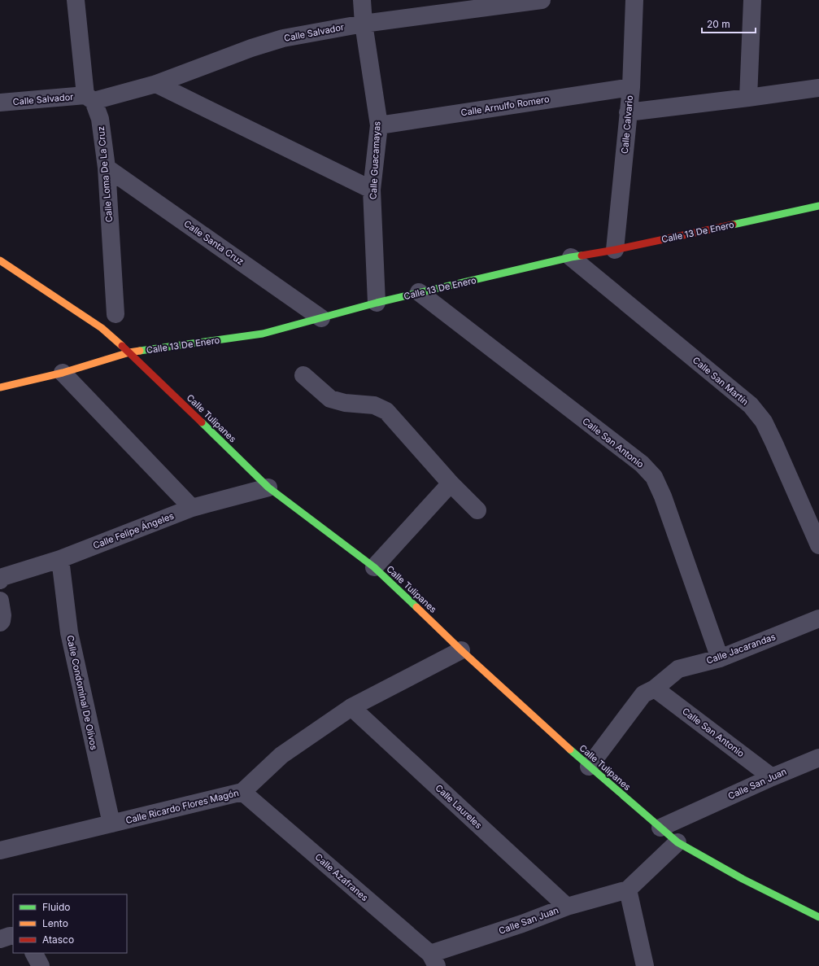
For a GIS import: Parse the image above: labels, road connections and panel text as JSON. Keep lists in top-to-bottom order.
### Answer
{
  "streets": {
    "street": [
      "Calle Salvador",
      "Calle Arnulfo Romero",
      "Calle Calvario",
      "Calle Guacamayas",
      "Calle Loma De La Cruz",
      "Calle 13 De Enero",
      "Calle Santa Cruz",
      "Calle San Martín",
      "Calle Tulipanes",
      "Calle San Antonio",
      "Calle Felipe Ángeles",
      "Calle Jacarandas",
      "Calle Condominal De Olivos",
      "Calle San Juan",
      "Calle Ricardo Flores Magón",
      "Calle Laureles",
      "Calle Azafranes"
    ]
  },
  "crossings": [
    ["Calle Salvador", "Calle Guacamayas"],
    ["Calle Salvador", "Calle Loma De La Cruz"],
    ["Calle Arnulfo Romero", "Calle Calvario"],
    ["Calle Arnulfo Romero", "Calle Guacamayas"],
    ["Calle Calvario", "Calle 13 De Enero"],
    ["Calle Guacamayas", "Calle 13 De Enero"],
    ["Calle Loma De La Cruz", "Calle Santa Cruz"],
    ["Calle 13 De Enero", "Calle Santa Cruz"],
    ["Calle 13 De Enero", "Calle San Martín"],
    ["Calle 13 De Enero", "Calle Tulipanes"],
    ["Calle 13 De Enero", "Calle San Antonio"],
    ["Calle Tulipanes", "Calle Felipe Ángeles"],
    ["Calle Tulipanes", "Calle Jacarandas"],
    ["Calle Tulipanes", "Calle San Juan"],
    ["Calle Tulipanes", "Calle Ricardo Flores Magón"],
    ["Calle San Antonio", "Calle Jacarandas"],
    ["Calle San Antonio", "Calle San Juan"],
    ["Calle Felipe Ángeles", "Calle Condominal De Olivos"],
    ["Calle Condominal De Olivos", "Calle Ricardo Flores Magón"],
    ["Calle San Juan", "Calle Laureles"],
    ["Calle San Juan", "Calle Azafranes"],
    ["Calle Ricardo Flores Magón", "Calle Laureles"],
    ["Calle Ricardo Flores Magón", "Calle Azafranes"]
  ],
  "legend": ["Fluido", "Lento", "Atasco"],
  "scale_bar": "20 m"
}
